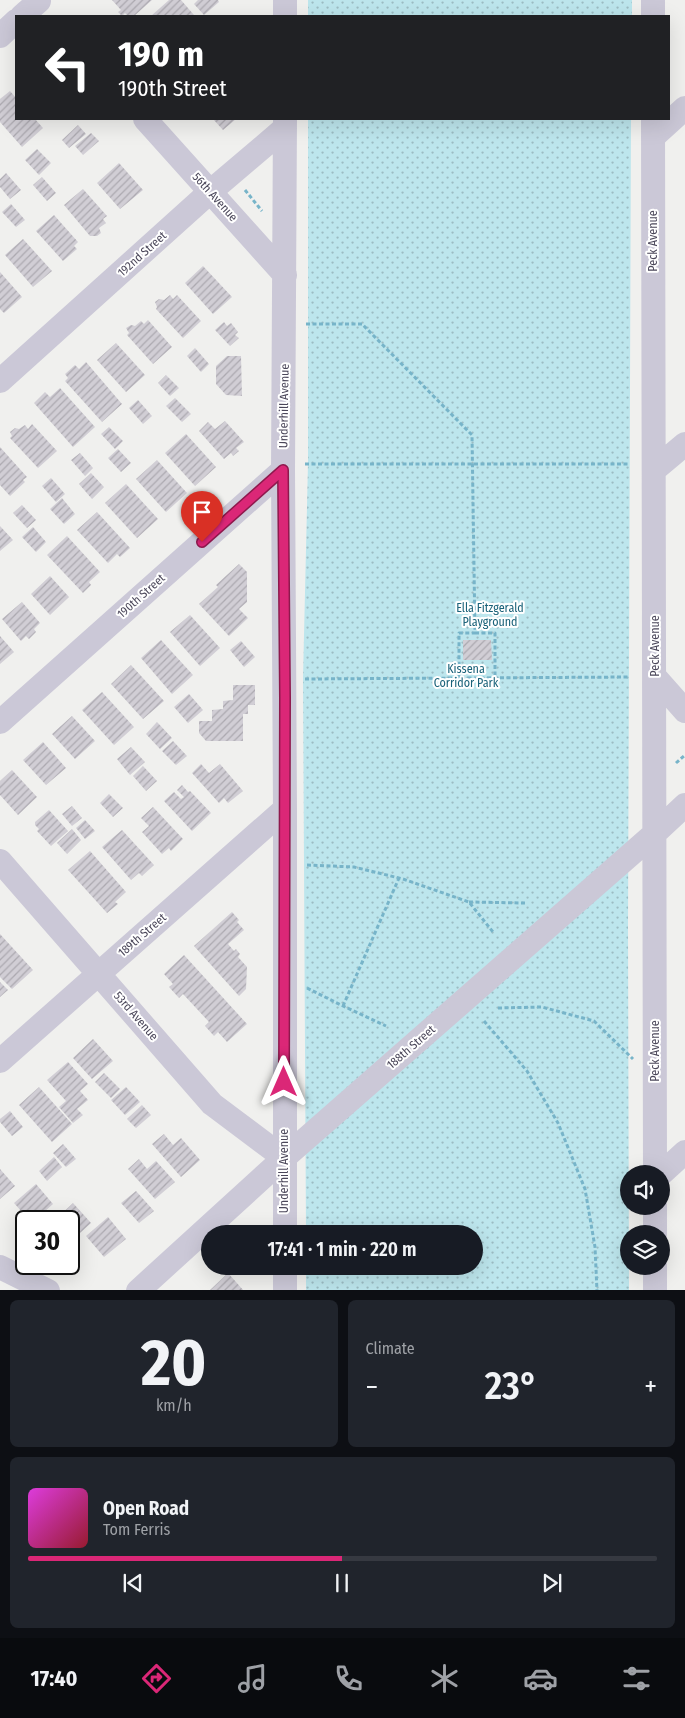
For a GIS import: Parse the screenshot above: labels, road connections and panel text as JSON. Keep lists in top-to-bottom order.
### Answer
{
  "streets": {
    "street": [
      "56th Avenue",
      "Peck Avenue",
      "192nd Street",
      "Underhill Avenue",
      "190th Street",
      "189th Street",
      "53rd Avenue",
      "188th Street"
    ]
  },
  "crossings": [
    ["56th Avenue", "192nd Street"],
    ["56th Avenue", "Underhill Avenue"],
    ["Peck Avenue", "188th Street"],
    ["192nd Street", "Underhill Avenue"],
    ["Underhill Avenue", "190th Street"],
    ["Underhill Avenue", "189th Street"],
    ["Underhill Avenue", "53rd Avenue"],
    ["Underhill Avenue", "188th Street"],
    ["189th Street", "53rd Avenue"],
    ["53rd Avenue", "188th Street"]
  ],
  "parks": ["Ella Fitzgerald Playground", "Kissena Corridor Park"],
  "page": {
    "turn": ["190 m", "190th Street"],
    "limit": "30",
    "trip": "17:41 · 1 min · 220 m",
    "tile": [
      ["20", "km/h"],
      "Climate"
    ],
    "heat": ["−", "23°", "+"],
    "song": ["Open Road", "Tom Ferris"],
    "tabs": "17:40"
  }
}
